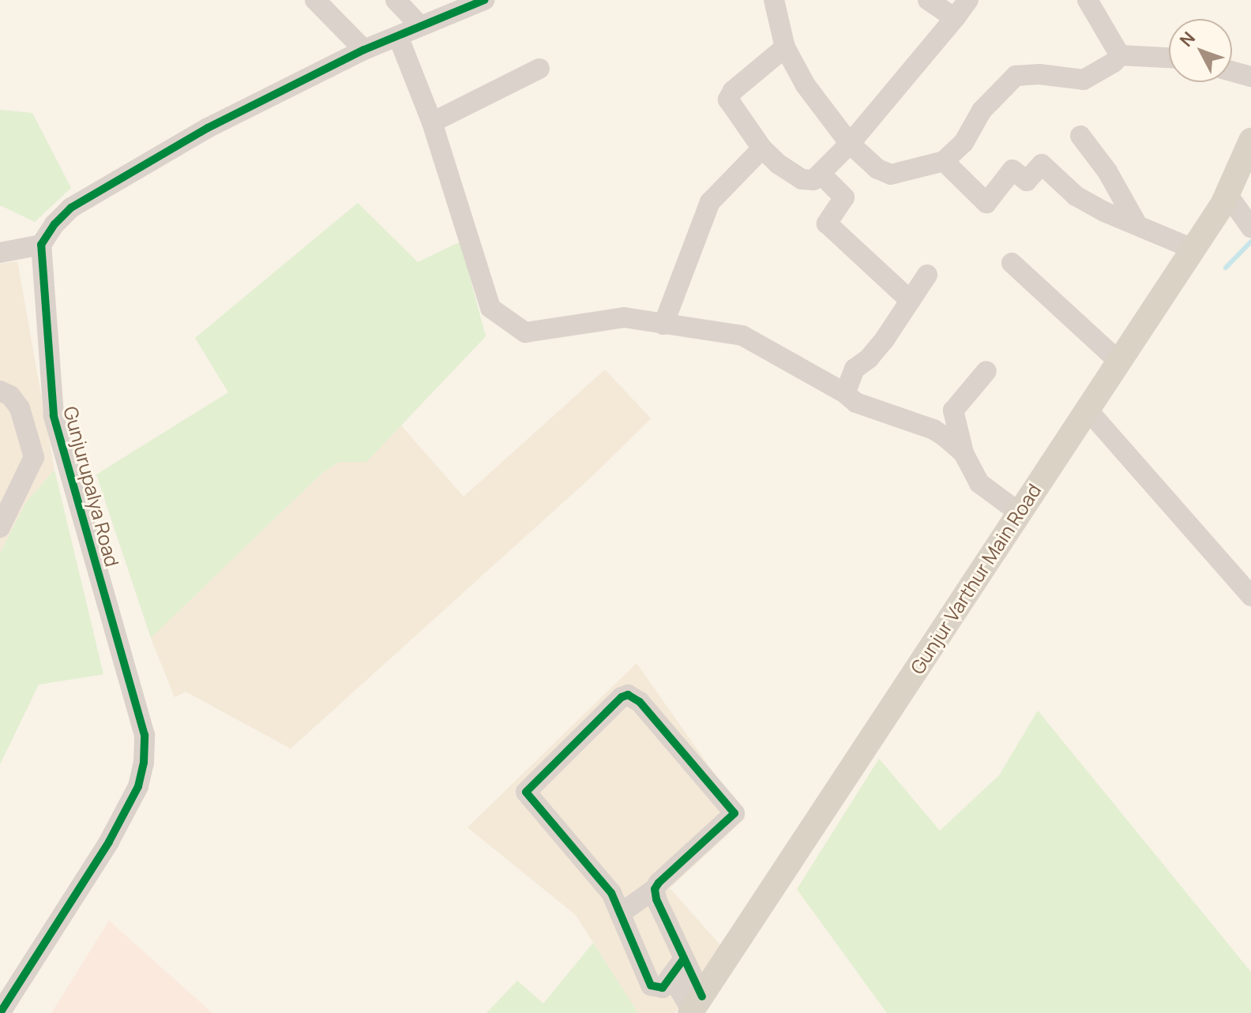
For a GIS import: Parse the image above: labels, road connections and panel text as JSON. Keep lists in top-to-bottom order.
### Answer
{
  "streets": {
    "main road": ["Gunjur Varthur Main Road"],
    "street": ["Gunjurupalya Road"]
  },
  "north": "top left"
}
